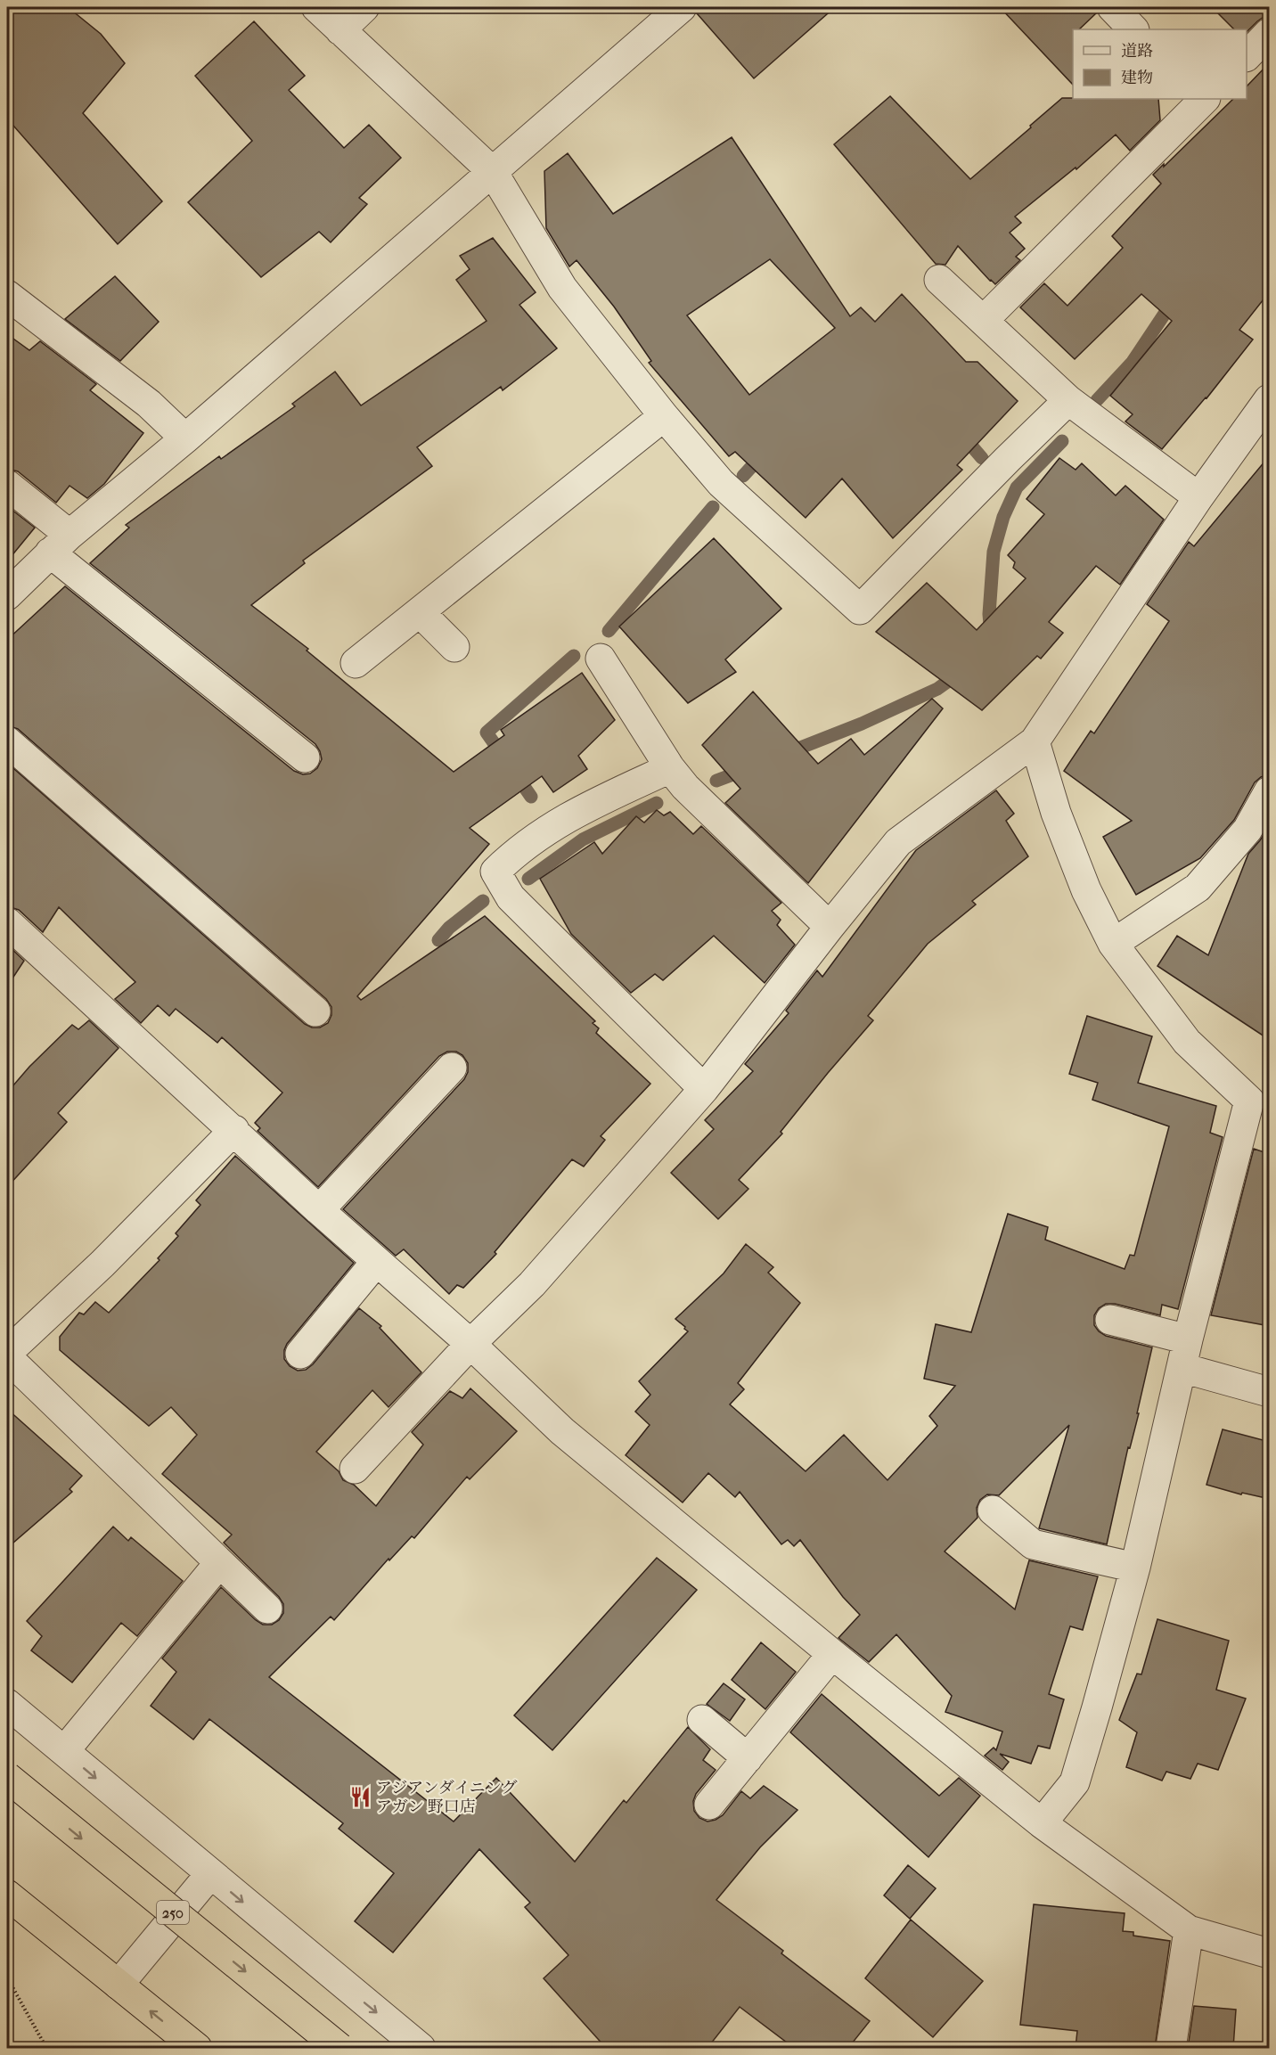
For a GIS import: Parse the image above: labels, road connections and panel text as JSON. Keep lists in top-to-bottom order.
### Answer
{
  "streets": {
    "highway": ["250"]
  },
  "places": {
    "restaurant": ["アジアンダイニング アガン 野口店"]
  },
  "legend": ["道路", "建物"]
}
